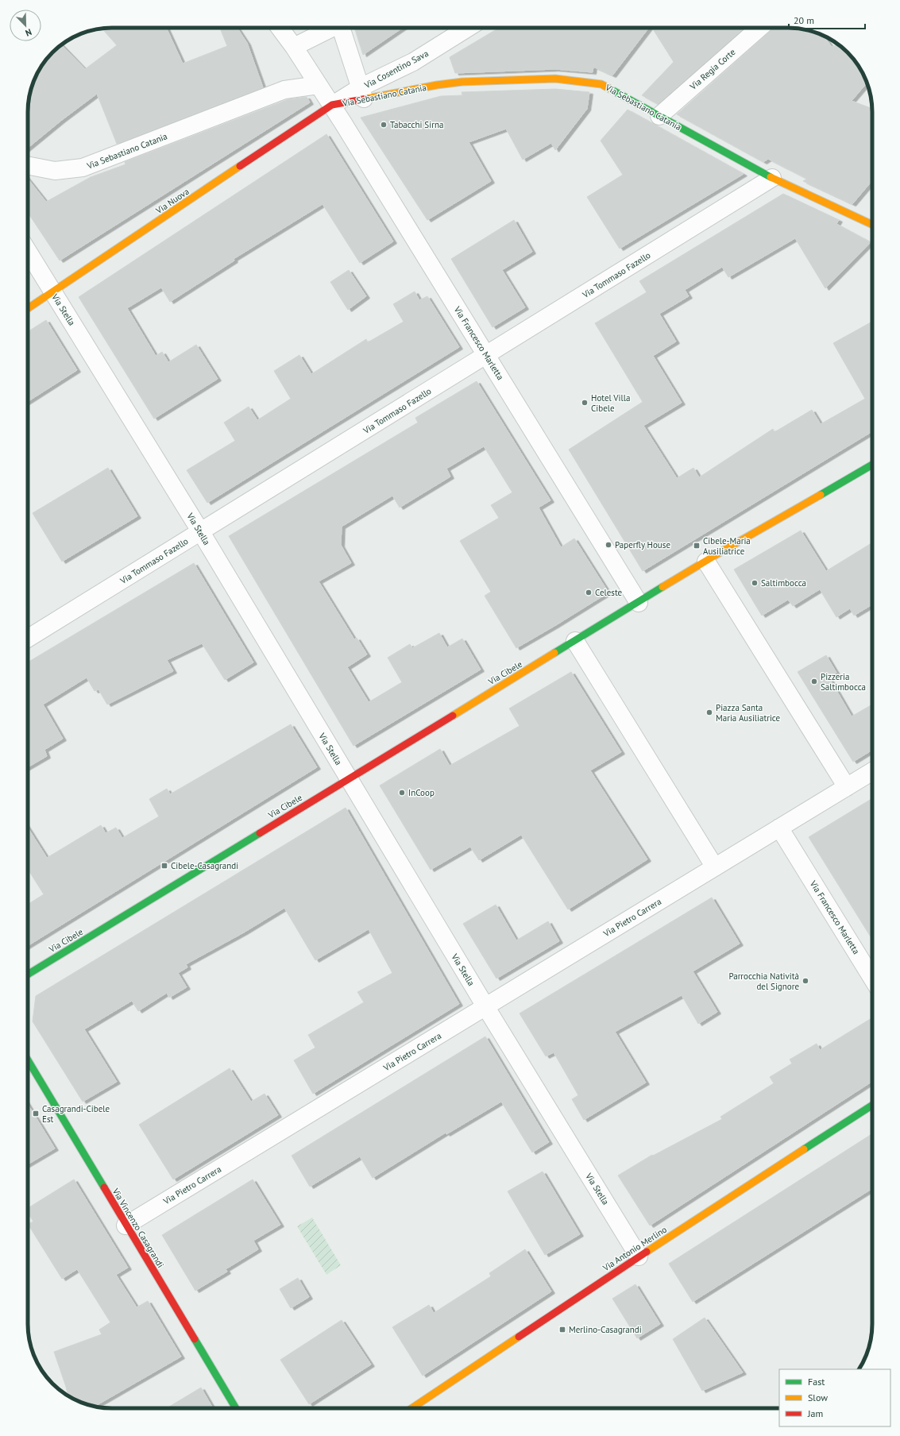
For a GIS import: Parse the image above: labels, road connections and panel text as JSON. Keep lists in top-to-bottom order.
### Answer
{
  "streets": {
    "street": [
      "Via Cosentino Sava",
      "Via Regia Corte",
      "Via Sebastiano Catania",
      "Via Nuova",
      "Via Tommaso Fazello",
      "Via Stella",
      "Via Francesco Marletta",
      "Via Cibele",
      "Via Pietro Carrera",
      "Via Vincenzo Casagrandi",
      "Via Antonio Merlino"
    ]
  },
  "crossings": [
    ["Via Cosentino Sava", "Via Sebastiano Catania"],
    ["Via Cosentino Sava", "Via Nuova"],
    ["Via Cosentino Sava", "Via Francesco Marletta"],
    ["Via Regia Corte", "Via Sebastiano Catania"],
    ["Via Sebastiano Catania", "Via Tommaso Fazello"],
    ["Via Sebastiano Catania", "Via Francesco Marletta"],
    ["Via Nuova", "Via Stella"],
    ["Via Nuova", "Via Francesco Marletta"],
    ["Via Tommaso Fazello", "Via Stella"],
    ["Via Tommaso Fazello", "Via Francesco Marletta"],
    ["Via Stella", "Via Cibele"],
    ["Via Stella", "Via Pietro Carrera"],
    ["Via Stella", "Via Antonio Merlino"],
    ["Via Francesco Marletta", "Via Cibele"],
    ["Via Francesco Marletta", "Via Pietro Carrera"],
    ["Via Pietro Carrera", "Via Vincenzo Casagrandi"]
  ],
  "places": {
    "other": [
      "Tabacchi Sirna",
      "Hotel Villa Cibele",
      "Paperfly House",
      "Saltimbocca",
      "Celeste",
      "Pizzeria Saltimbocca",
      "Piazza Santa Maria Ausiliatrice",
      "InCoop",
      "Parrocchia Natività del Signore"
    ],
    "transit": [
      "Cibele-Maria Ausiliatrice",
      "Cibele-Casagrandi",
      "Casagrandi-Cibele Est",
      "Merlino-Casagrandi"
    ]
  },
  "legend": ["Fast", "Slow", "Jam"],
  "scale_bar": "20 m",
  "north": "bottom right"
}
